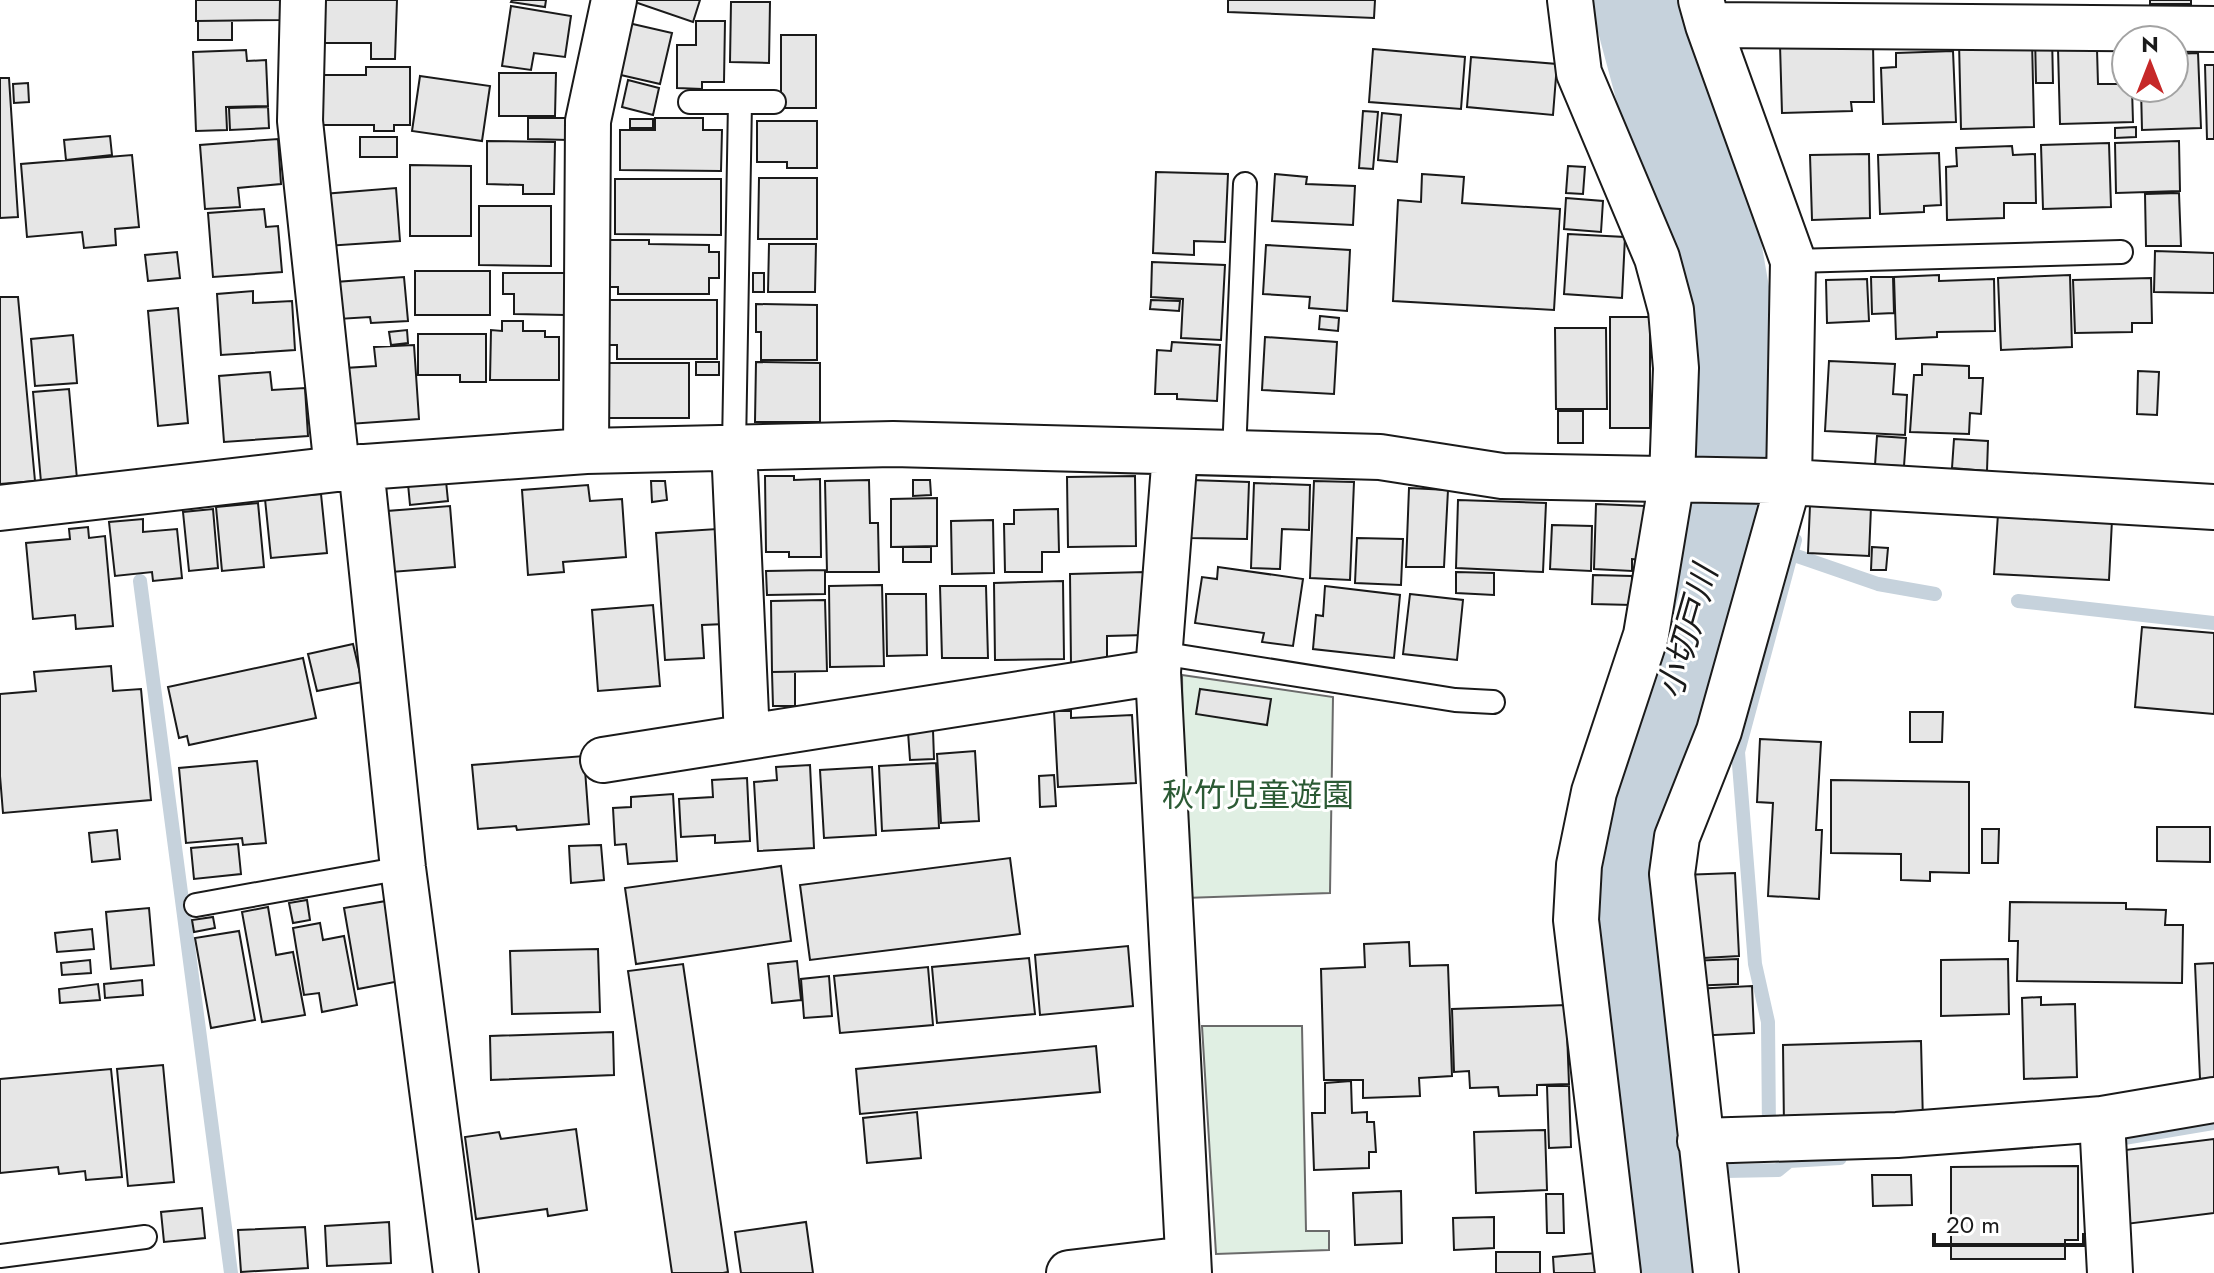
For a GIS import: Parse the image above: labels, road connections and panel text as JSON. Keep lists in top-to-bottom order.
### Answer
{
  "water": ["小切戸川"],
  "parks": ["秋竹児童遊園"],
  "scale_bar": "20 m",
  "north": "top"
}
